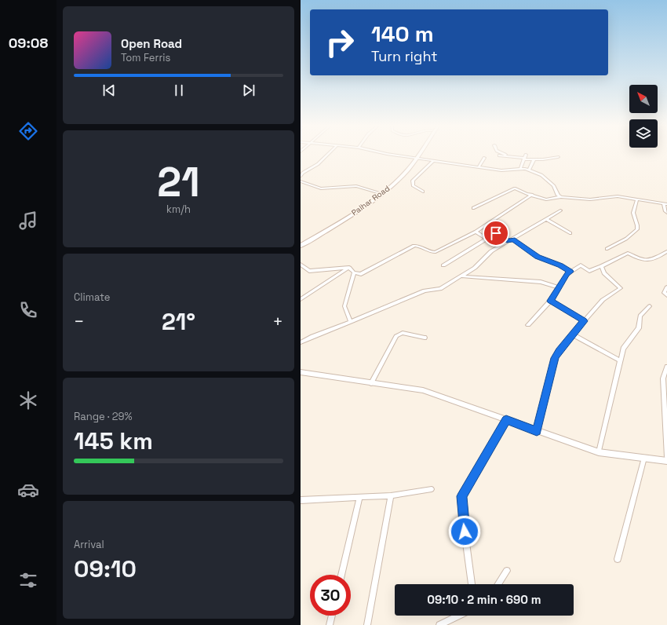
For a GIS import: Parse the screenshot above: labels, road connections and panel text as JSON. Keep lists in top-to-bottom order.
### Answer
{
  "streets": {
    "main road": ["Palhar Road"]
  },
  "north": "top left",
  "page": {
    "tabs": "09:08",
    "turn": ["140 m", "Turn right"],
    "song": ["Open Road", "Tom Ferris"],
    "tile": [
      ["21", "km/h"],
      "Climate",
      ["Range · 29%", "145 km"],
      ["Arrival", "09:10"]
    ],
    "heat": ["−", "21°", "+"],
    "limit": "30",
    "trip": "09:10 · 2 min · 690 m"
  }
}
